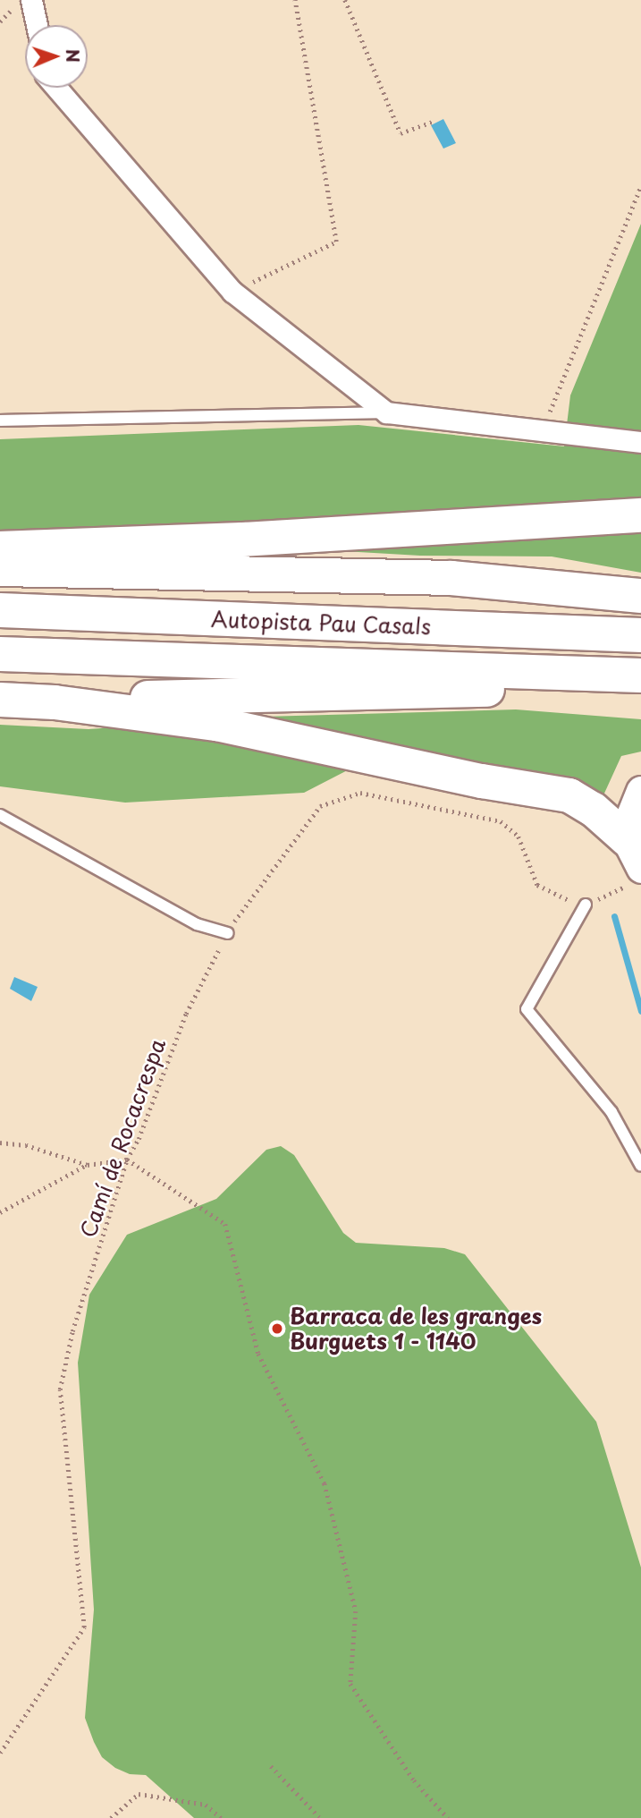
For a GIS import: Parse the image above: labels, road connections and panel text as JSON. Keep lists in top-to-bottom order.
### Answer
{
  "streets": {
    "highway": ["Autopista Pau Casals"],
    "path": ["Camí de Rocacrespa"]
  },
  "places": ["Barraca de les granges Burguets 1 - 1140"],
  "north": "right"
}
